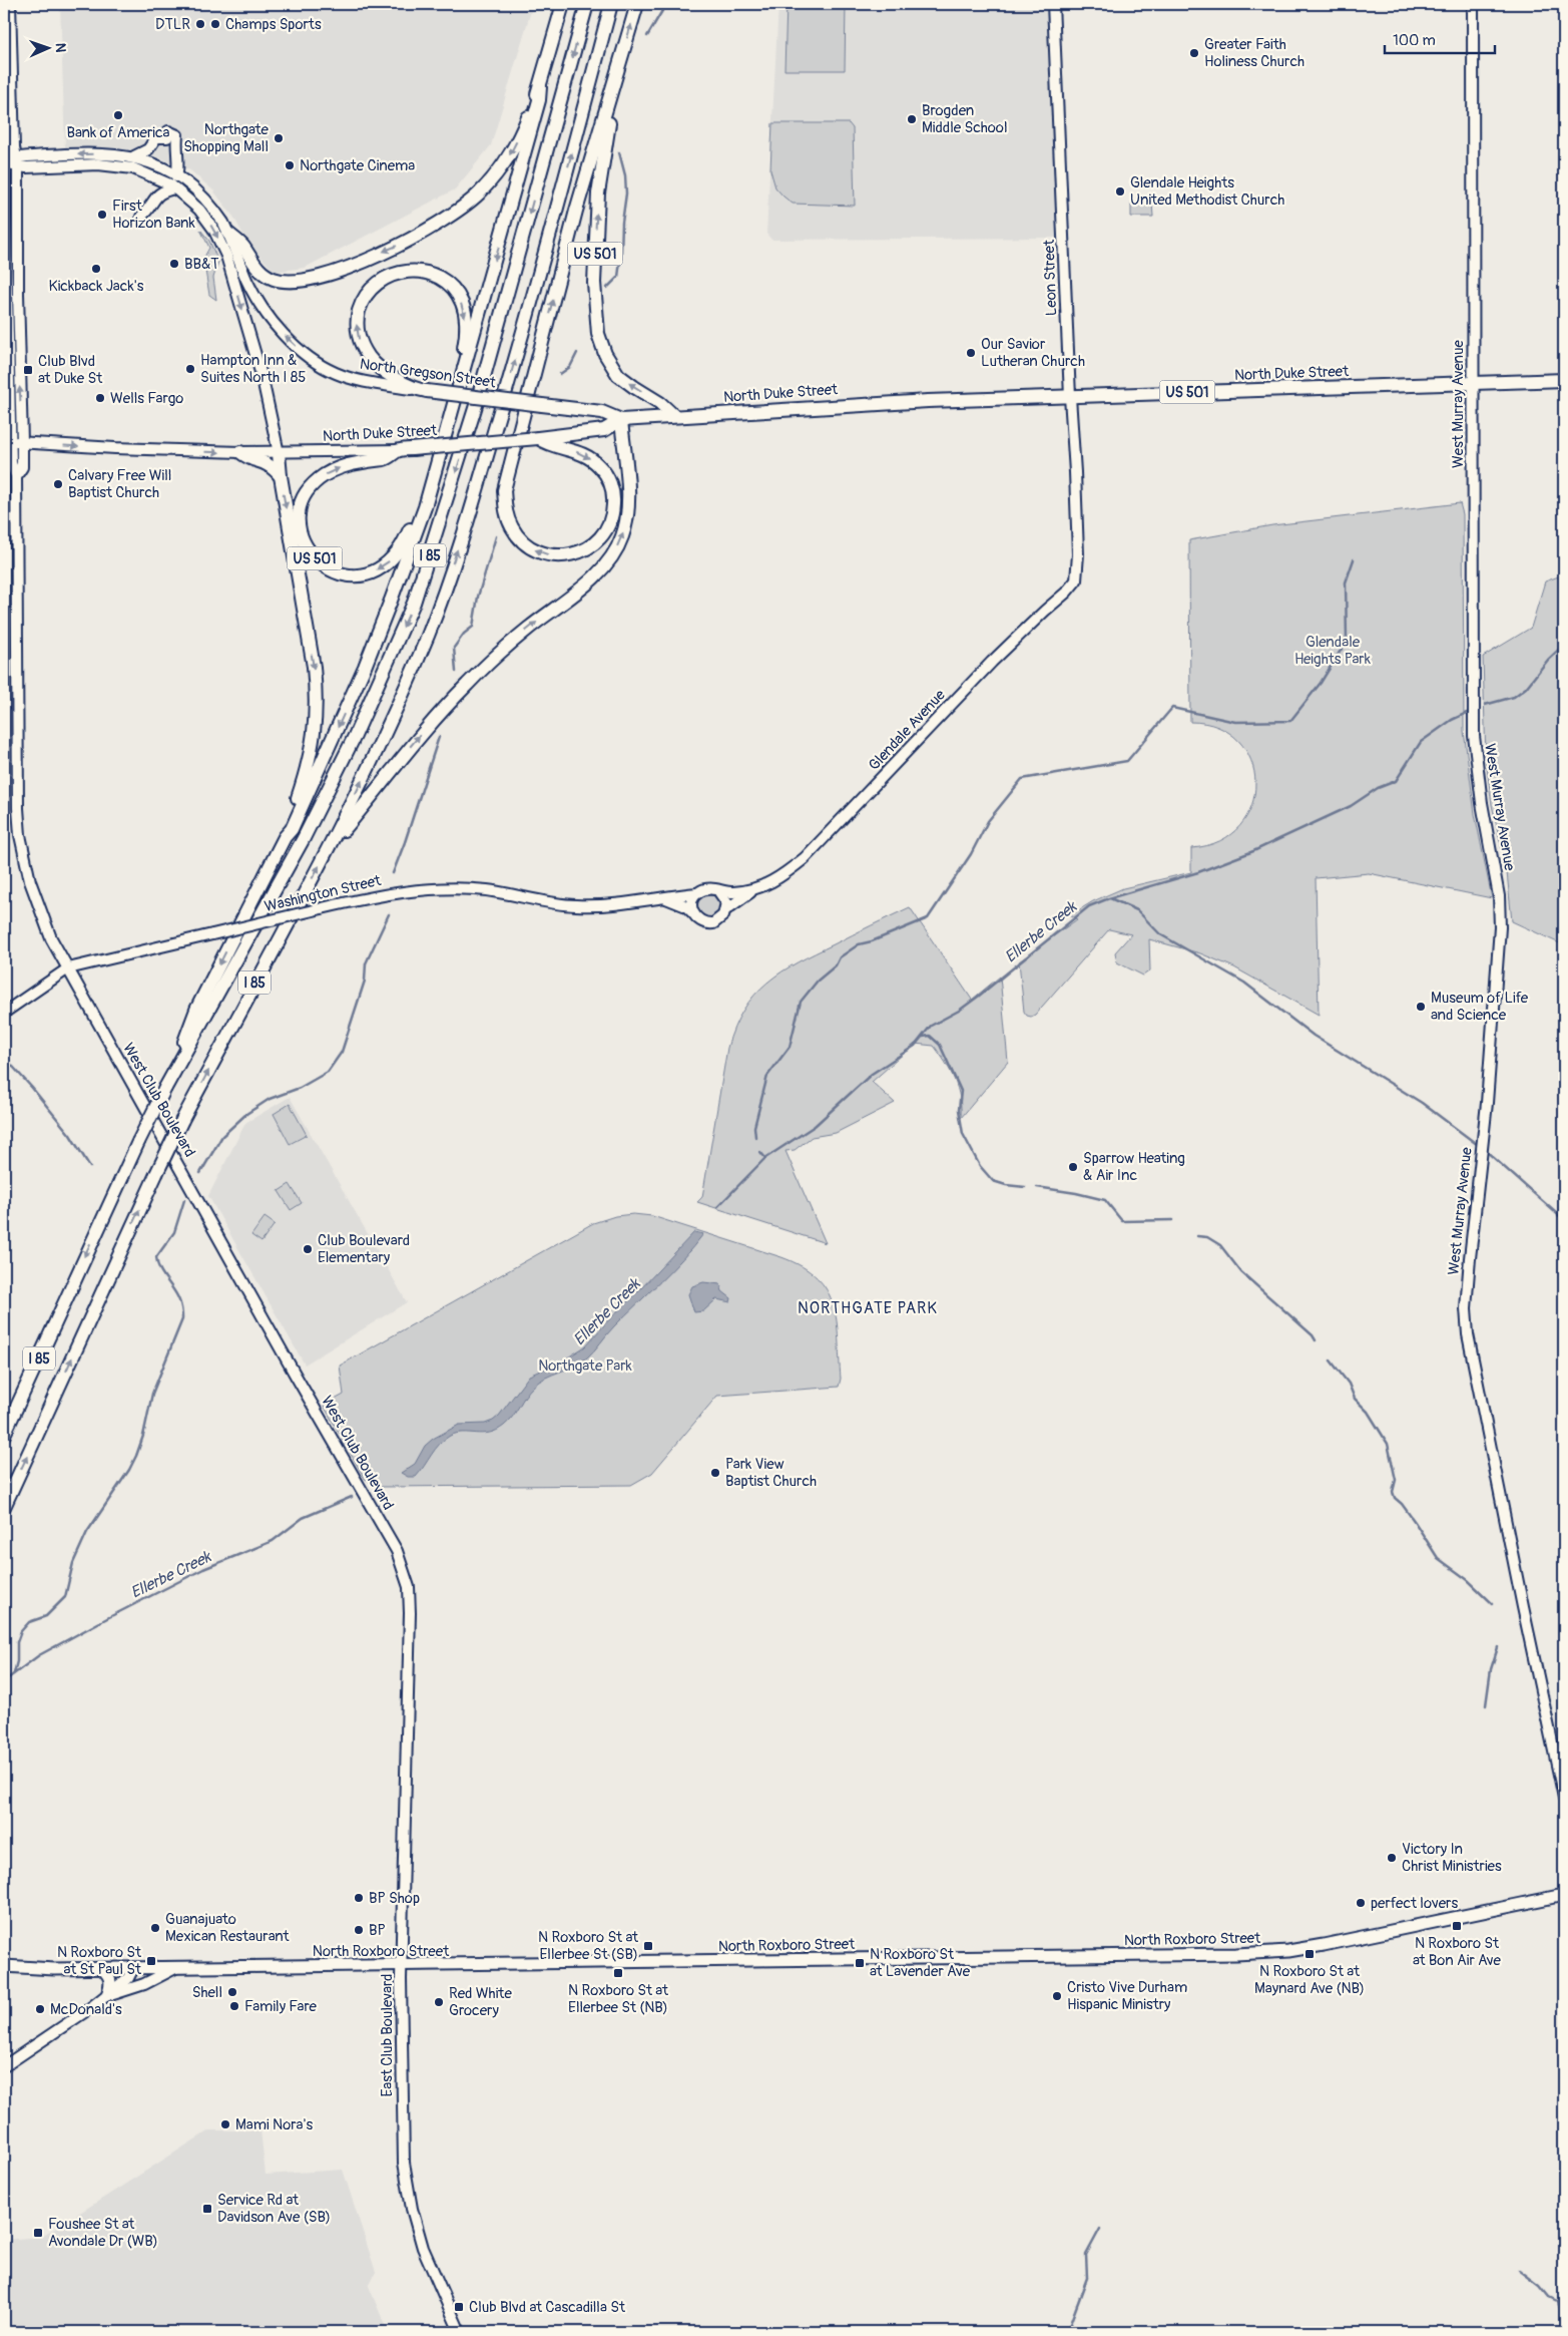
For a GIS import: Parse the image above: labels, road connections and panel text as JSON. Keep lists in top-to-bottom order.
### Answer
{
  "streets": {
    "highway": [
      "US 501",
      "North Gregson Street",
      "North Duke Street",
      "I 85"
    ],
    "main road": ["North Roxboro Street"],
    "street": [
      "Leon Street",
      "West Murray Avenue",
      "Glendale Avenue",
      "Washington Street",
      "West Club Boulevard",
      "East Club Boulevard"
    ]
  },
  "crossings": [
    ["US 501", "North Duke Street"],
    ["Leon Street", "North Duke Street"],
    ["Leon Street", "Glendale Avenue"],
    ["North Gregson Street", "North Duke Street"],
    ["North Gregson Street", "West Club Boulevard"],
    ["North Duke Street", "West Murray Avenue"],
    ["North Duke Street", "West Club Boulevard"],
    ["Glendale Avenue", "Washington Street"],
    ["Washington Street", "West Club Boulevard"],
    ["West Club Boulevard", "East Club Boulevard"],
    ["North Roxboro Street", "East Club Boulevard"]
  ],
  "districts": ["NORTHGATE PARK"],
  "water": ["Ellerbe Creek"],
  "parks": ["Glendale Heights Park", "Northgate Park"],
  "places": {
    "other": [
      "DTLR",
      "Champs Sports",
      "Greater Faith Holiness Church",
      "Bank of America",
      "Brogden Middle School",
      "Northgate Shopping Mall",
      "Northgate Cinema",
      "Glendale Heights United Methodist Church",
      "First Horizon Bank",
      "BB&T",
      "Kickback Jack's",
      "Our Savior Lutheran Church",
      "Hampton Inn & Suites North I 85",
      "Wells Fargo",
      "Calvary Free Will Baptist Church",
      "Museum of Life and Science",
      "Sparrow Heating & Air Inc",
      "Club Boulevard Elementary",
      "Park View Baptist Church",
      "Victory In Christ Ministries",
      "BP Shop",
      "perfect lovers",
      "Guanajuato Mexican Restaurant",
      "BP",
      "Shell",
      "Cristo Vive Durham Hispanic Ministry",
      "Red White Grocery",
      "Family Fare",
      "McDonald's",
      "Mami Nora's"
    ],
    "transit": [
      "Club Blvd at Duke St",
      "N Roxboro St at Bon Air Ave",
      "N Roxboro St at Ellerbee St (SB)",
      "N Roxboro St at Maynard Ave (NB)",
      "N Roxboro St at St Paul St",
      "N Roxboro St at Lavender Ave",
      "N Roxboro St at Ellerbee St (NB)",
      "Service Rd at Davidson Ave (SB)",
      "Foushee St at Avondale Dr (WB)",
      "Club Blvd at Cascadilla St"
    ]
  },
  "scale_bar": "100 m",
  "north": "right"
}
